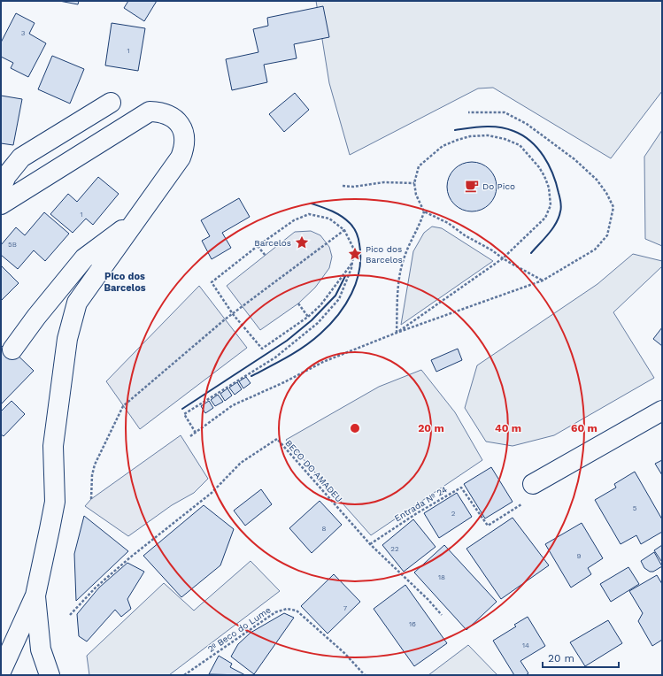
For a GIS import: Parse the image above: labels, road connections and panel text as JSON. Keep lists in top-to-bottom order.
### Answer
{
  "streets": {
    "path": ["BECO DO AMADEU", "Entrada Nº 24", "2º Beco do Lume"]
  },
  "crossings": [
    ["BECO DO AMADEU", "Entrada Nº 24"]
  ],
  "districts": ["Pico dos Barcelos"],
  "places": {
    "cafe": ["Do Pico"],
    "place": ["Barcelos", "Pico dos Barcelos"]
  },
  "house_numbers": [
    "3",
    "1",
    "1",
    "5B",
    "5",
    "2",
    "8",
    "22",
    "9",
    "18",
    "7",
    "16",
    "14"
  ],
  "scale_bar": "20 m",
  "rings": ["20 m", "40 m", "60 m"]
}
